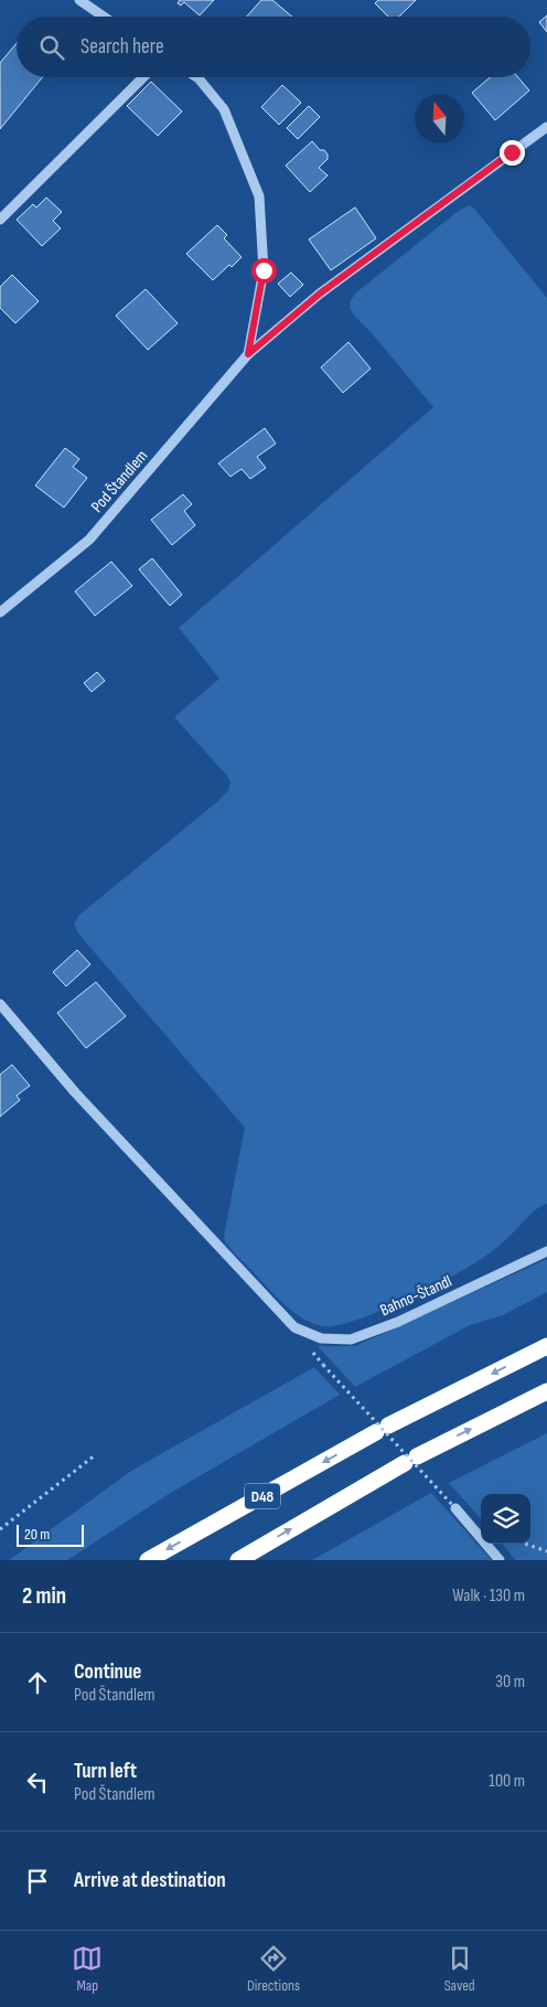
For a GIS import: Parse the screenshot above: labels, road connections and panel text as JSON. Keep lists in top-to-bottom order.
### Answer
{
  "streets": {
    "highway": ["D48"],
    "street": ["Pod Štandlem", "Bahno-Štandl"]
  },
  "scale_bar": "20 m",
  "north": "top",
  "page": {
    "search": "Search here",
    "scale": "20 m",
    "heading": ["2 min", "Walk · 130 m"],
    "list": [
      ["Continue", "Pod Štandlem", "30 m"],
      ["Turn left", "Pod Štandlem", "100 m"],
      "Arrive at destination"
    ],
    "nav": ["Map", "Directions", "Saved"]
  }
}
